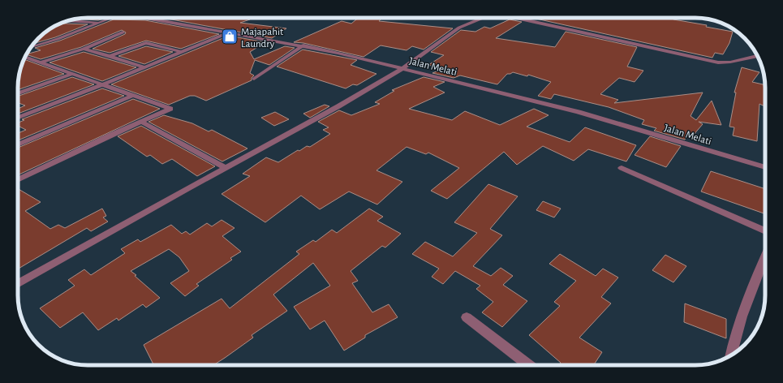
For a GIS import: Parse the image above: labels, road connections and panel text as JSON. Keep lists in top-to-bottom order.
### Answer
{
  "streets": {
    "street": ["Jalan Melati"]
  },
  "places": {
    "shop": ["Majapahit Laundry"]
  }
}
